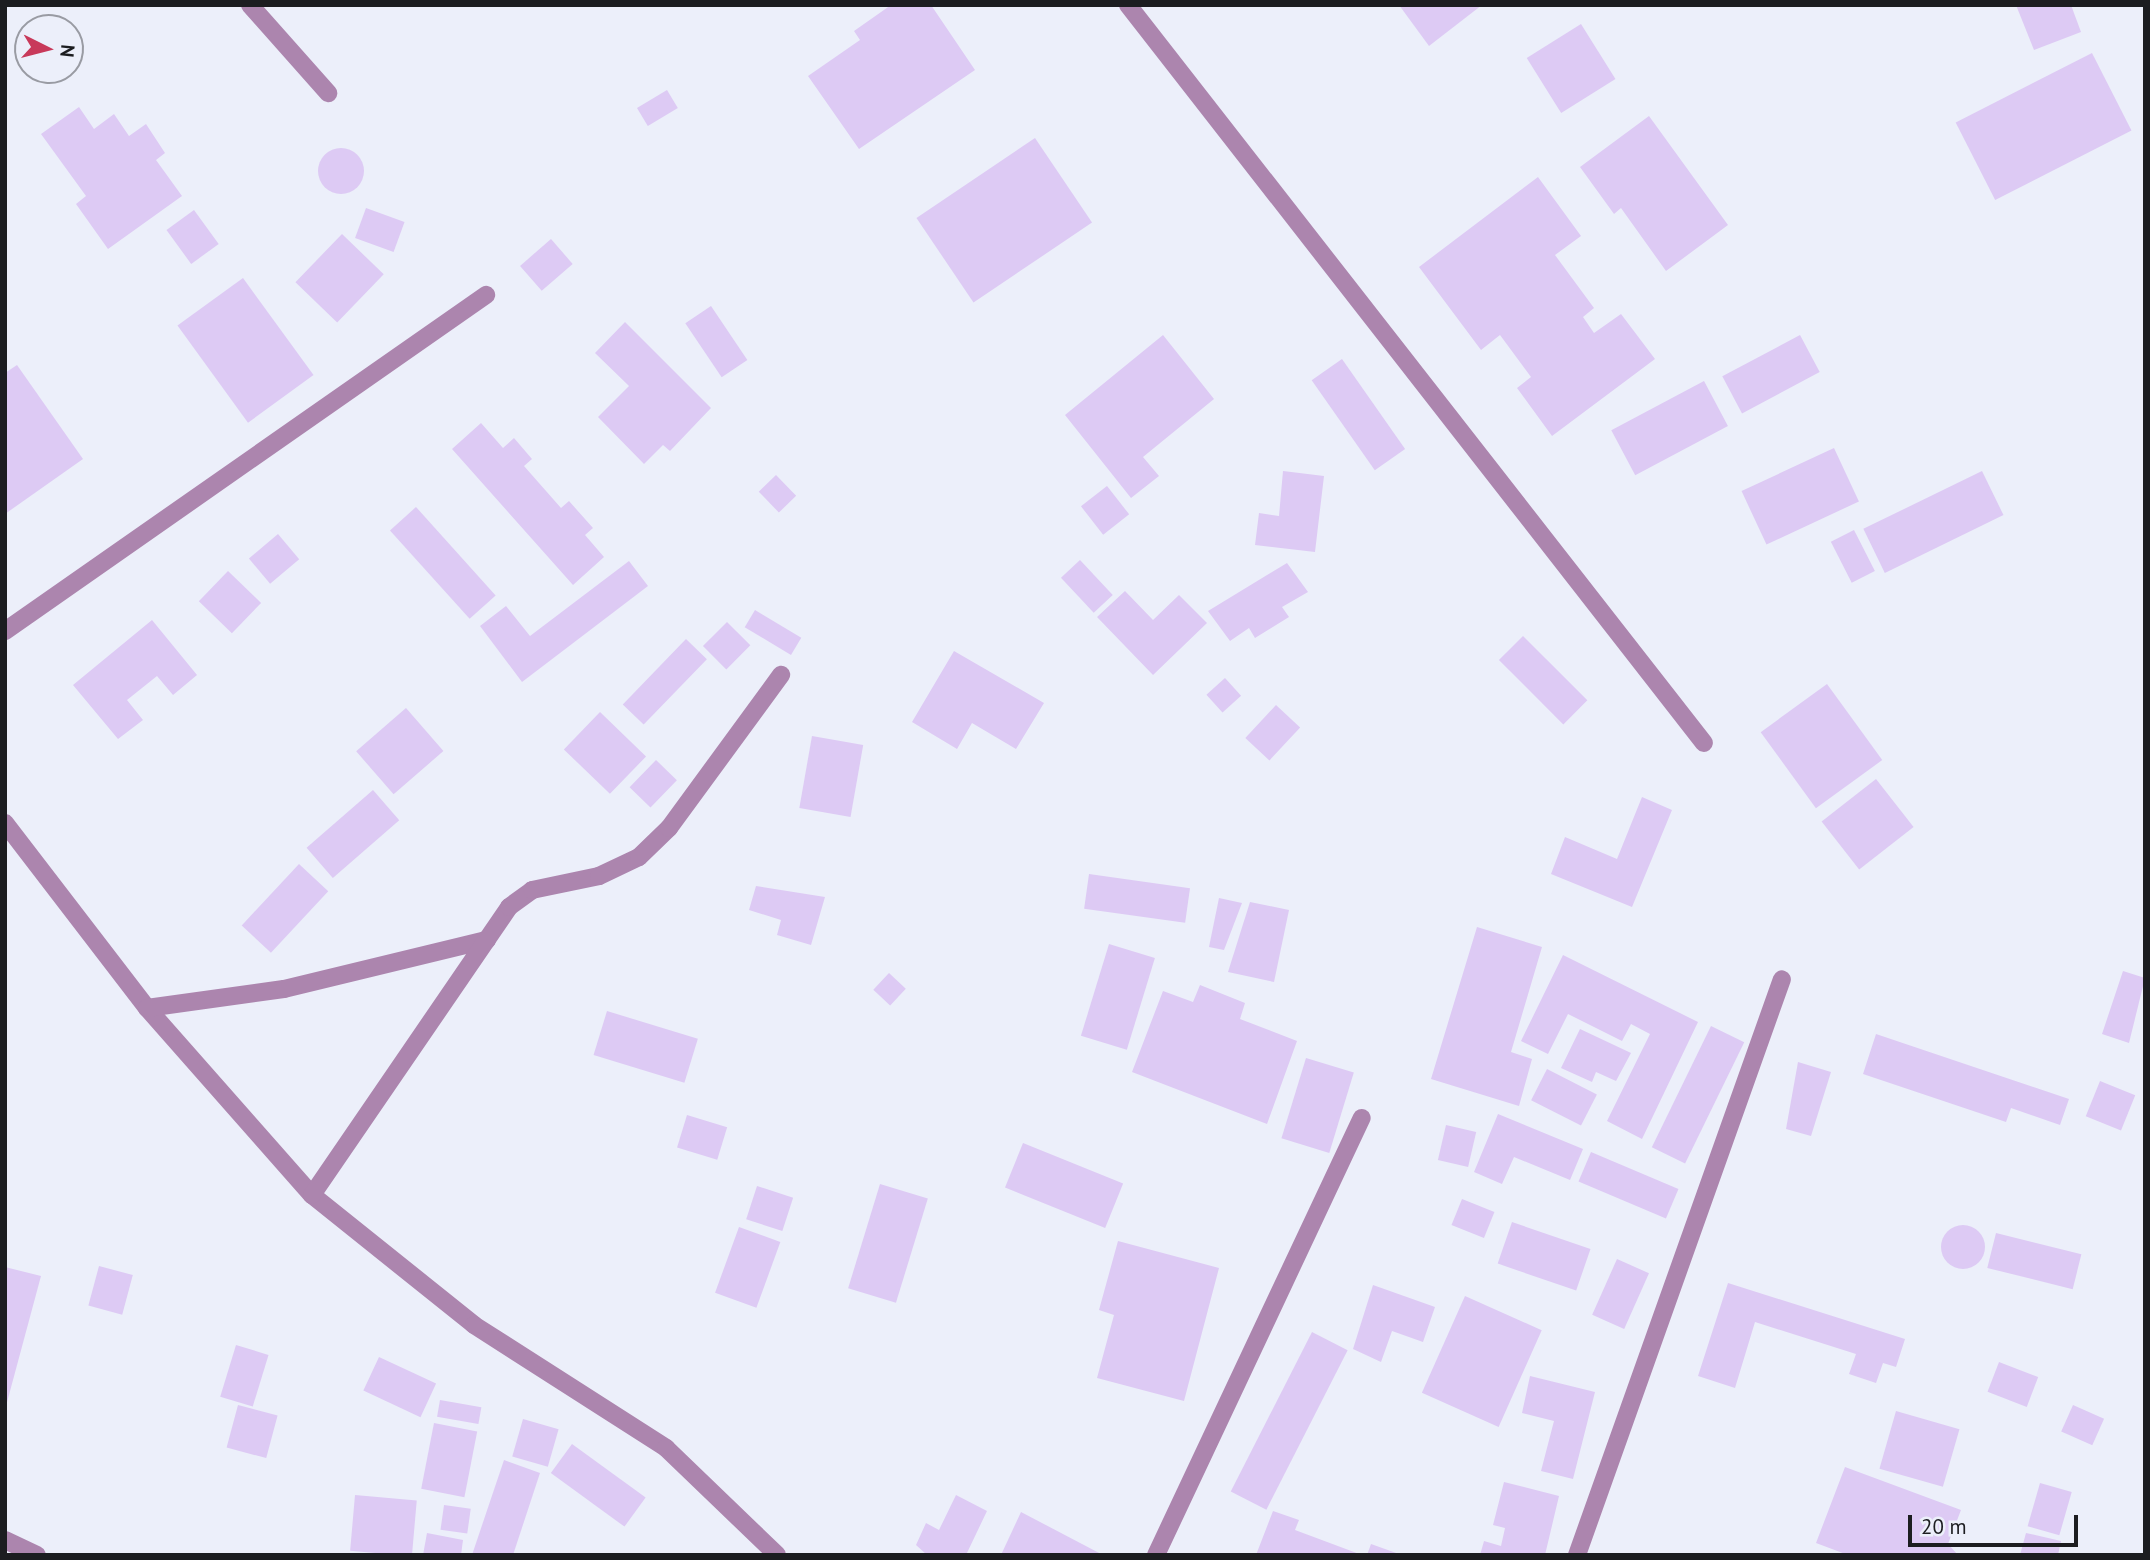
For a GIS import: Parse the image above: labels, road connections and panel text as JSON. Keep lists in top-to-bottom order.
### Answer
{
  "scale_bar": "20 m",
  "north": "right"
}
